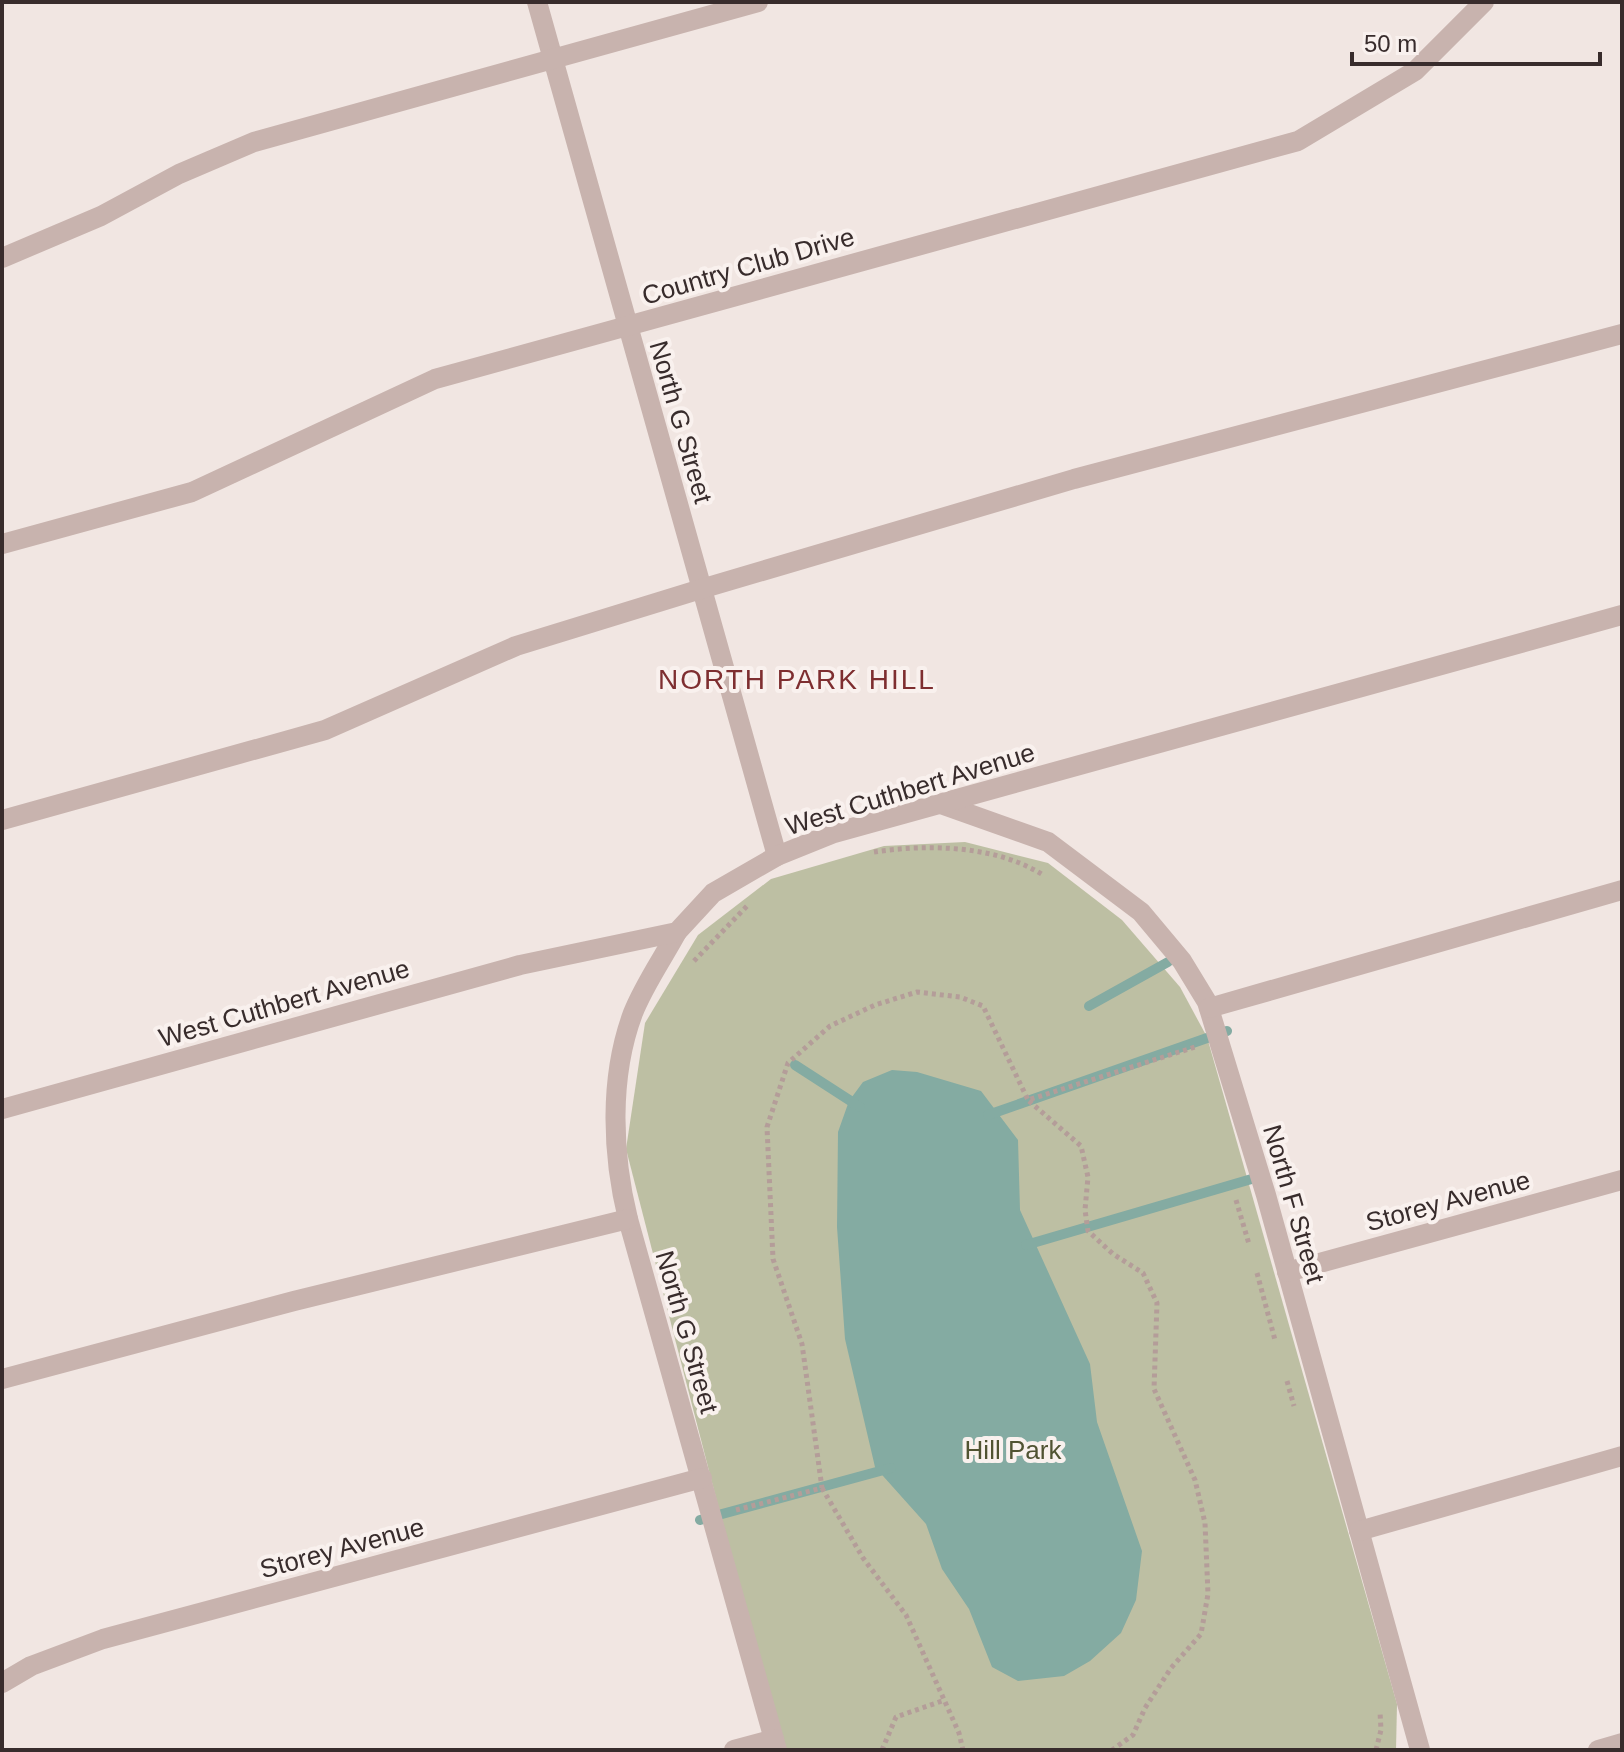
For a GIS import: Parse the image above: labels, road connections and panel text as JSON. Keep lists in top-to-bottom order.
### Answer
{
  "streets": {
    "street": [
      "Country Club Drive",
      "North G Street",
      "West Cuthbert Avenue",
      "Storey Avenue",
      "North F Street"
    ]
  },
  "crossings": [
    ["Country Club Drive", "North G Street"],
    ["North G Street", "West Cuthbert Avenue"],
    ["North G Street", "Storey Avenue"],
    ["West Cuthbert Avenue", "North F Street"],
    ["Storey Avenue", "North F Street"]
  ],
  "districts": ["NORTH PARK HILL"],
  "parks": ["Hill Park"],
  "scale_bar": "50 m"
}
